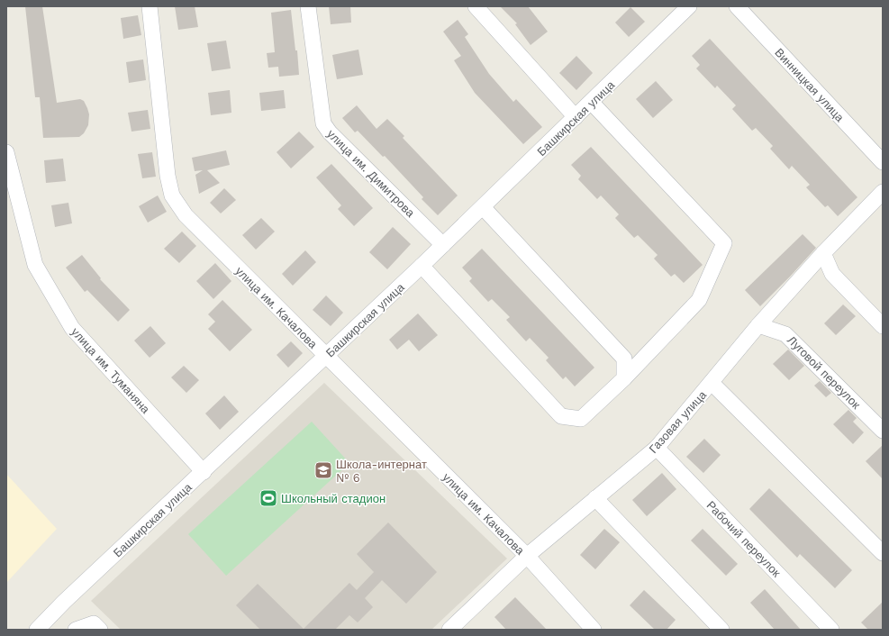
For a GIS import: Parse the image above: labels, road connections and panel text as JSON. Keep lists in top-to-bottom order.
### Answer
{
  "streets": {
    "street": [
      "Винницкая улица",
      "Башкирская улица",
      "улица им. Димитрова",
      "улица им. Качалова",
      "улица им. Туманяна",
      "Луговой переулок",
      "Газовая улица",
      "Рабочий переулок"
    ]
  },
  "crossings": [
    ["Башкирская улица", "улица им. Димитрова"],
    ["Башкирская улица", "улица им. Качалова"],
    ["Башкирская улица", "улица им. Туманяна"],
    ["улица им. Качалова", "Газовая улица"],
    ["Луговой переулок", "Газовая улица"],
    ["Газовая улица", "Рабочий переулок"]
  ],
  "places": {
    "school or university": ["Школа-интернат № 6"],
    "sports": ["Школьный стадион"]
  }
}
